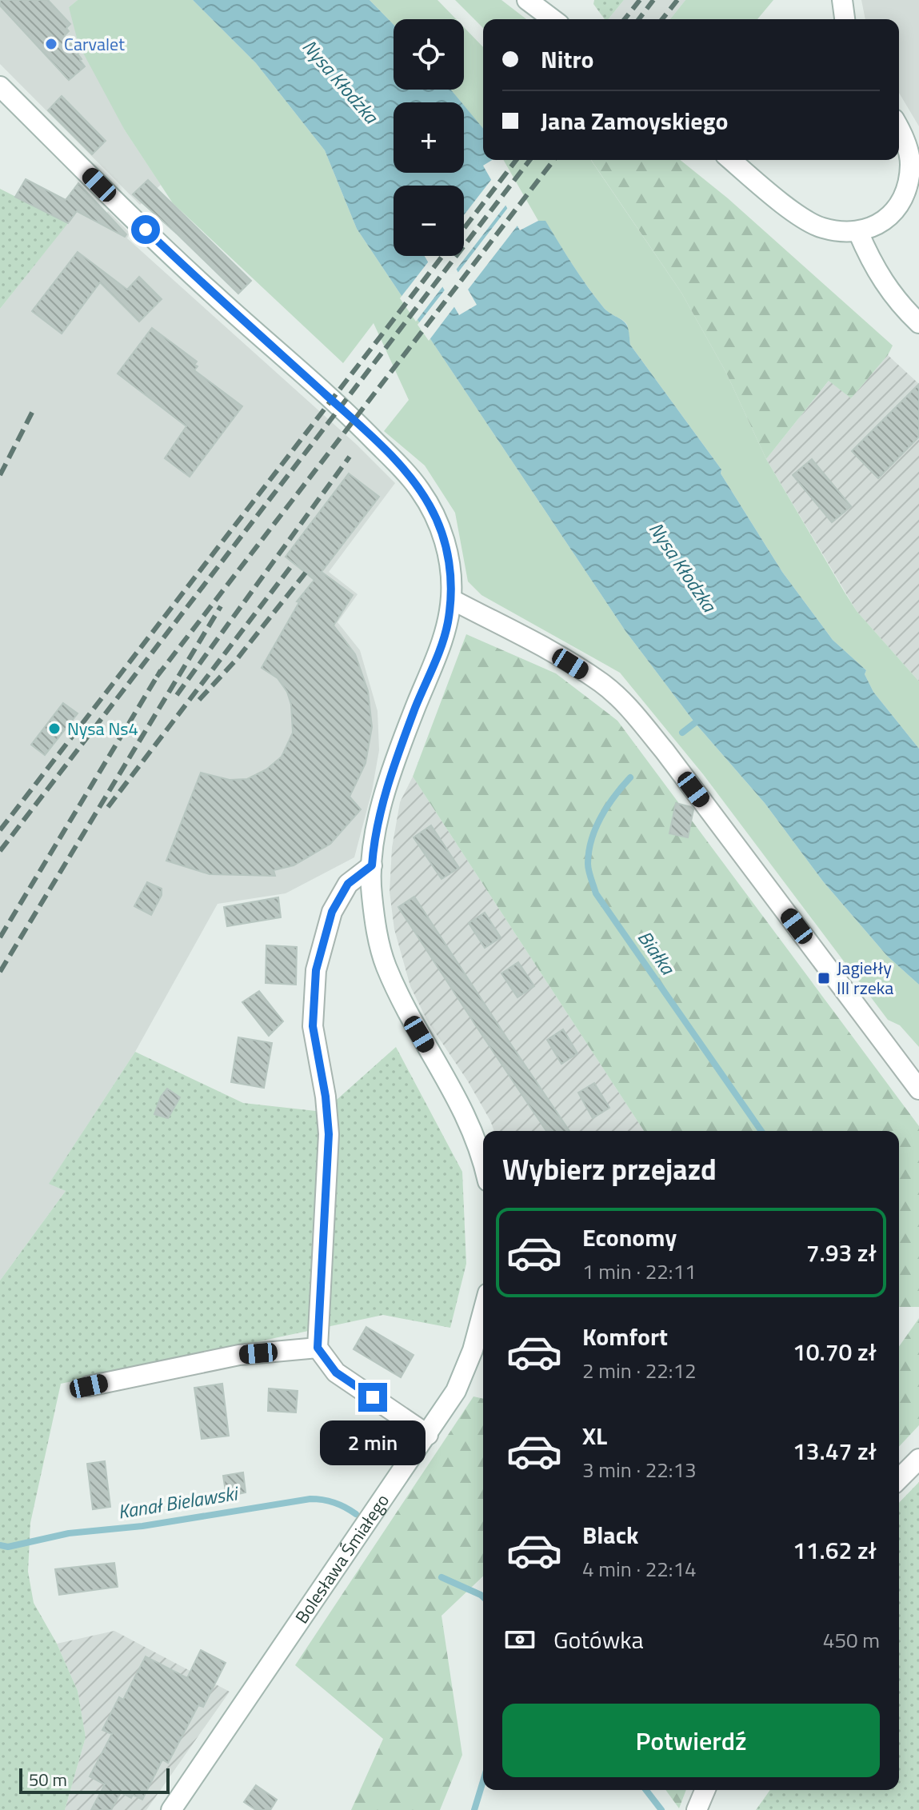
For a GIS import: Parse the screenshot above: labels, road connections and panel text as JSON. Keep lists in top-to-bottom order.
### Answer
{
  "streets": {
    "street": ["Bolesława Śmiałego"]
  },
  "water": ["Nysa Kłodzka", "Białka", "Kanał Bielawski"],
  "places": {
    "other": ["Carvalet", "Nysa Ns4"],
    "transit": ["Jagiełły III rzeka"]
  },
  "scale_bar": "50 m",
  "page": {
    "map_buttons": ["+", "−"],
    "banner": ["Nitro", "Jana Zamoyskiego"],
    "heading": "Wybierz przejazd",
    "list": [
      {
        "name": "Economy",
        "note": "1 min · 22:11",
        "value": "7.93 zł"
      },
      {
        "name": "Komfort",
        "note": "2 min · 22:12",
        "value": "10.70 zł"
      },
      {
        "name": "XL",
        "note": "3 min · 22:13",
        "value": "13.47 zł"
      },
      {
        "name": "Black",
        "note": "4 min · 22:14",
        "value": "11.62 zł"
      }
    ],
    "bubble": "2 min",
    "pay": ["Gotówka", "450 m"],
    "buttons": "Potwierdź",
    "scale": "50 m"
  }
}
